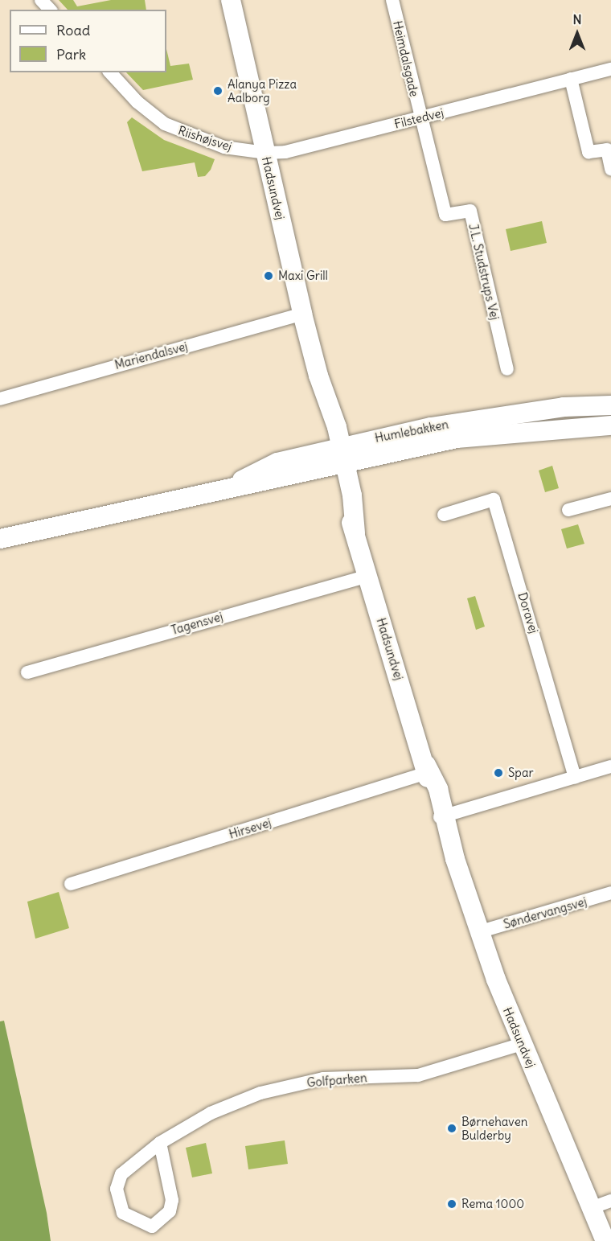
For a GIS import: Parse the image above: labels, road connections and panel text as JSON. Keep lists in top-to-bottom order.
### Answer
{
  "streets": {
    "street": [
      "Heimdalsgade",
      "Filstedvej",
      "Riishøjsvej",
      "Hadsundvej",
      "J.L. Studstrups Vej",
      "Mariendalsvej",
      "Humlebakken",
      "Doravej",
      "Tagensvej",
      "Hirsevej",
      "Søndervangsvej",
      "Golfparken"
    ]
  },
  "crossings": [
    ["Heimdalsgade", "Filstedvej"],
    ["Heimdalsgade", "J.L. Studstrups Vej"],
    ["Filstedvej", "Riishøjsvej"],
    ["Filstedvej", "Hadsundvej"],
    ["Filstedvej", "J.L. Studstrups Vej"],
    ["Riishøjsvej", "Hadsundvej"],
    ["Hadsundvej", "Mariendalsvej"],
    ["Hadsundvej", "Humlebakken"],
    ["Hadsundvej", "Tagensvej"],
    ["Hadsundvej", "Hirsevej"],
    ["Hadsundvej", "Søndervangsvej"],
    ["Hadsundvej", "Golfparken"]
  ],
  "places": [
    "Alanya Pizza Aalborg",
    "Maxi Grill",
    "Spar",
    "Børnehaven Bulderby",
    "Rema 1000"
  ],
  "legend": ["Road", "Park"],
  "north": "top"
}
